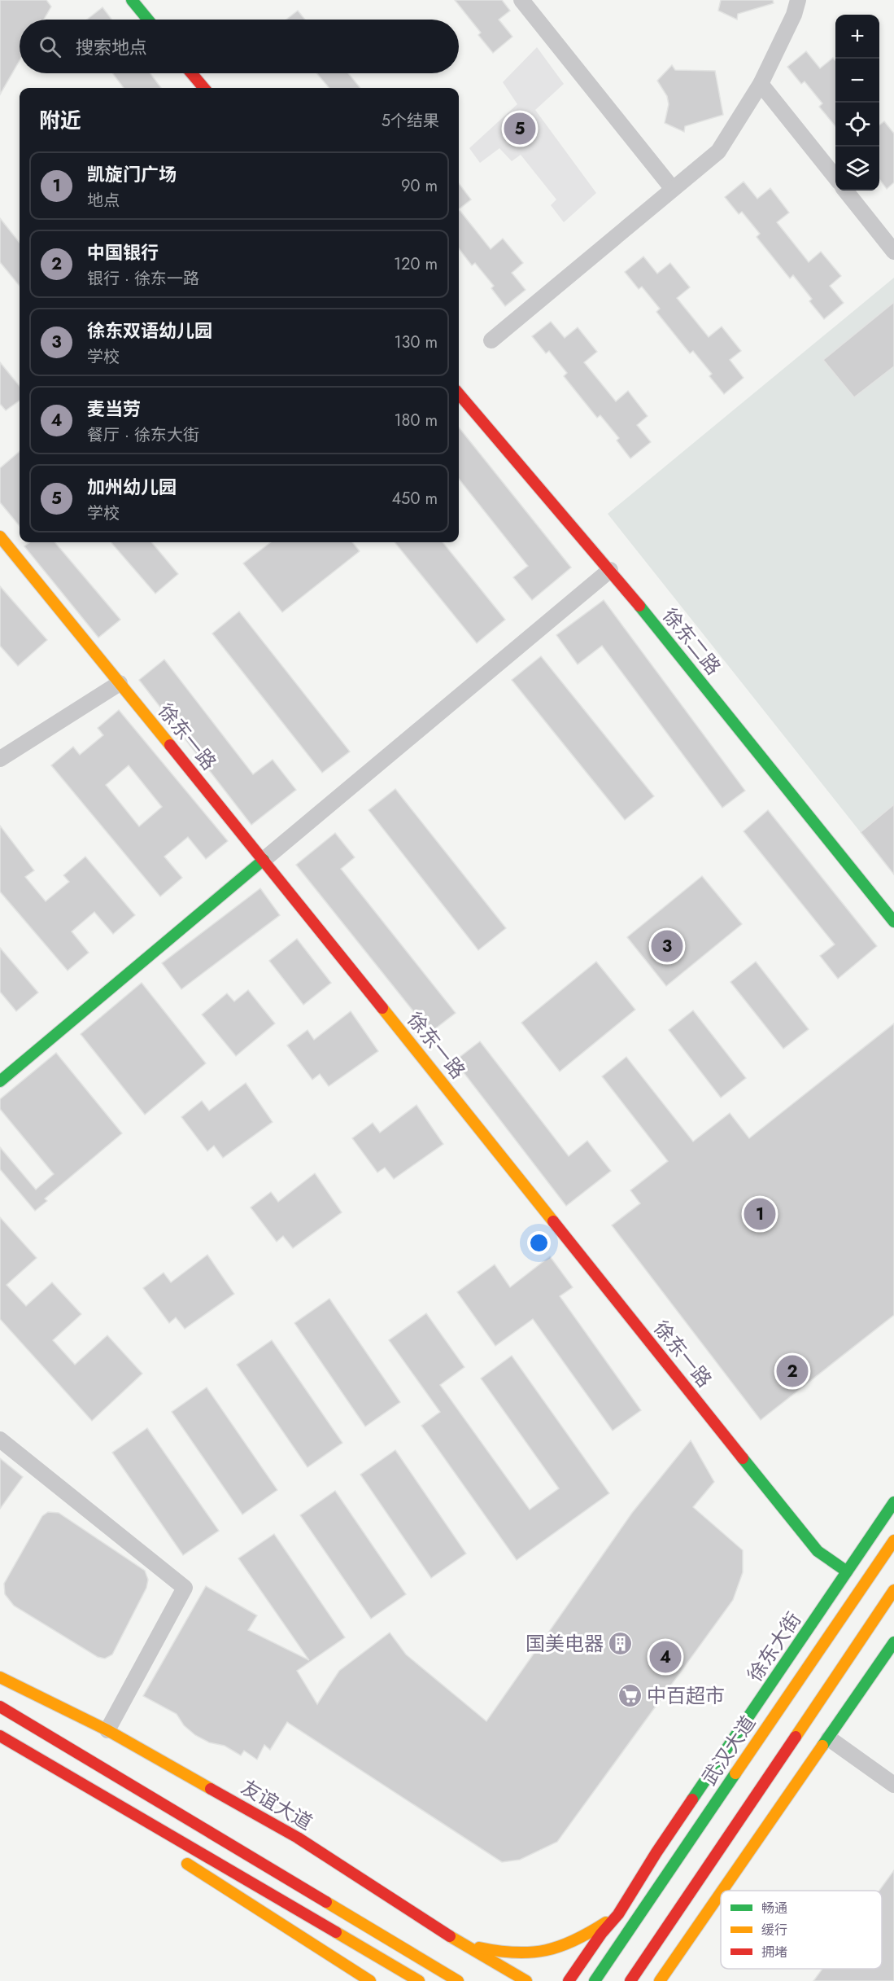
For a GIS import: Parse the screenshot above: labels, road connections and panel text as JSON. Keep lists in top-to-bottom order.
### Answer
{
  "streets": {
    "main road": [
      "徐东二路",
      "徐东一路",
      "徐东大街",
      "武汉大道",
      "友谊大道"
    ]
  },
  "crossings": [
    ["徐东一路", "徐东大街"]
  ],
  "places": {
    "building": ["国美电器"],
    "supermarket": ["中百超市"]
  },
  "legend": ["畅通", "缓行", "拥堵"],
  "page": {
    "map_buttons": ["+", "−"],
    "search": "搜索地点",
    "heading": ["附近", "5个结果"],
    "pins": [
      "5",
      "3",
      "1",
      "2",
      "4"
    ],
    "list": [
      {
        "mark": "1",
        "name": "凯旋门广场",
        "note": "地点",
        "value": "90 m"
      },
      {
        "mark": "2",
        "name": "中国银行",
        "note": "银行 · 徐东一路",
        "value": "120 m"
      },
      {
        "mark": "3",
        "name": "徐东双语幼儿园",
        "note": "学校",
        "value": "130 m"
      },
      {
        "mark": "4",
        "name": "麦当劳",
        "note": "餐厅 · 徐东大街",
        "value": "180 m"
      },
      {
        "mark": "5",
        "name": "加州幼儿园",
        "note": "学校",
        "value": "450 m"
      }
    ]
  }
}
